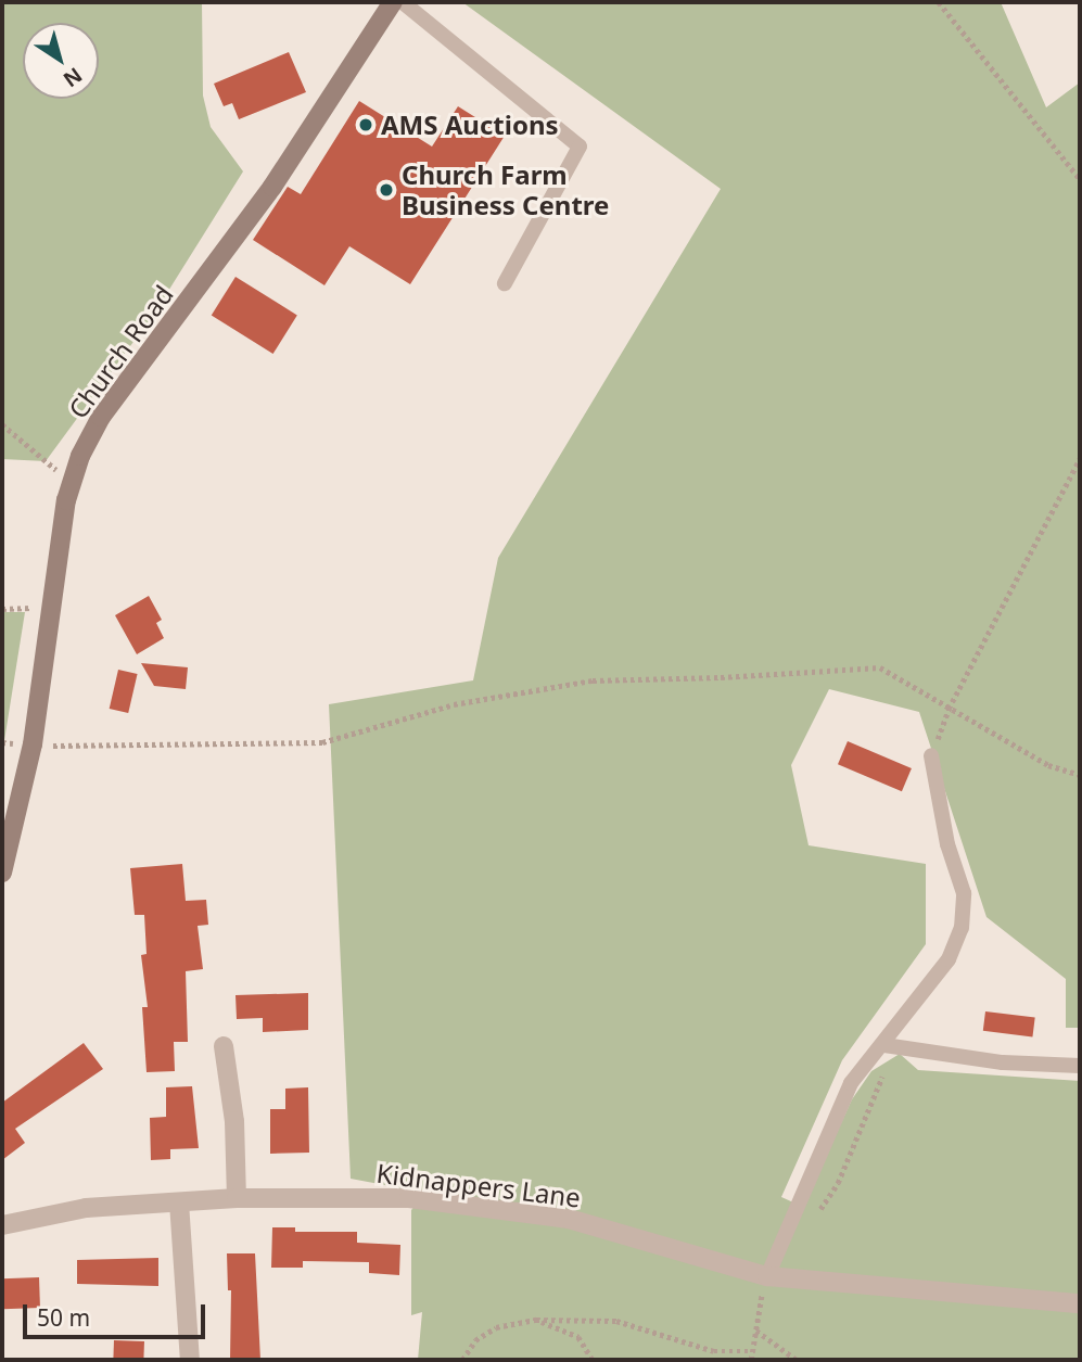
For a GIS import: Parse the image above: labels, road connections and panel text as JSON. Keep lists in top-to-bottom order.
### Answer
{
  "streets": {
    "street": ["Church Road", "Kidnappers Lane"]
  },
  "places": ["AMS Auctions", "Church Farm Business Centre"],
  "scale_bar": "50 m",
  "north": "bottom right"
}
